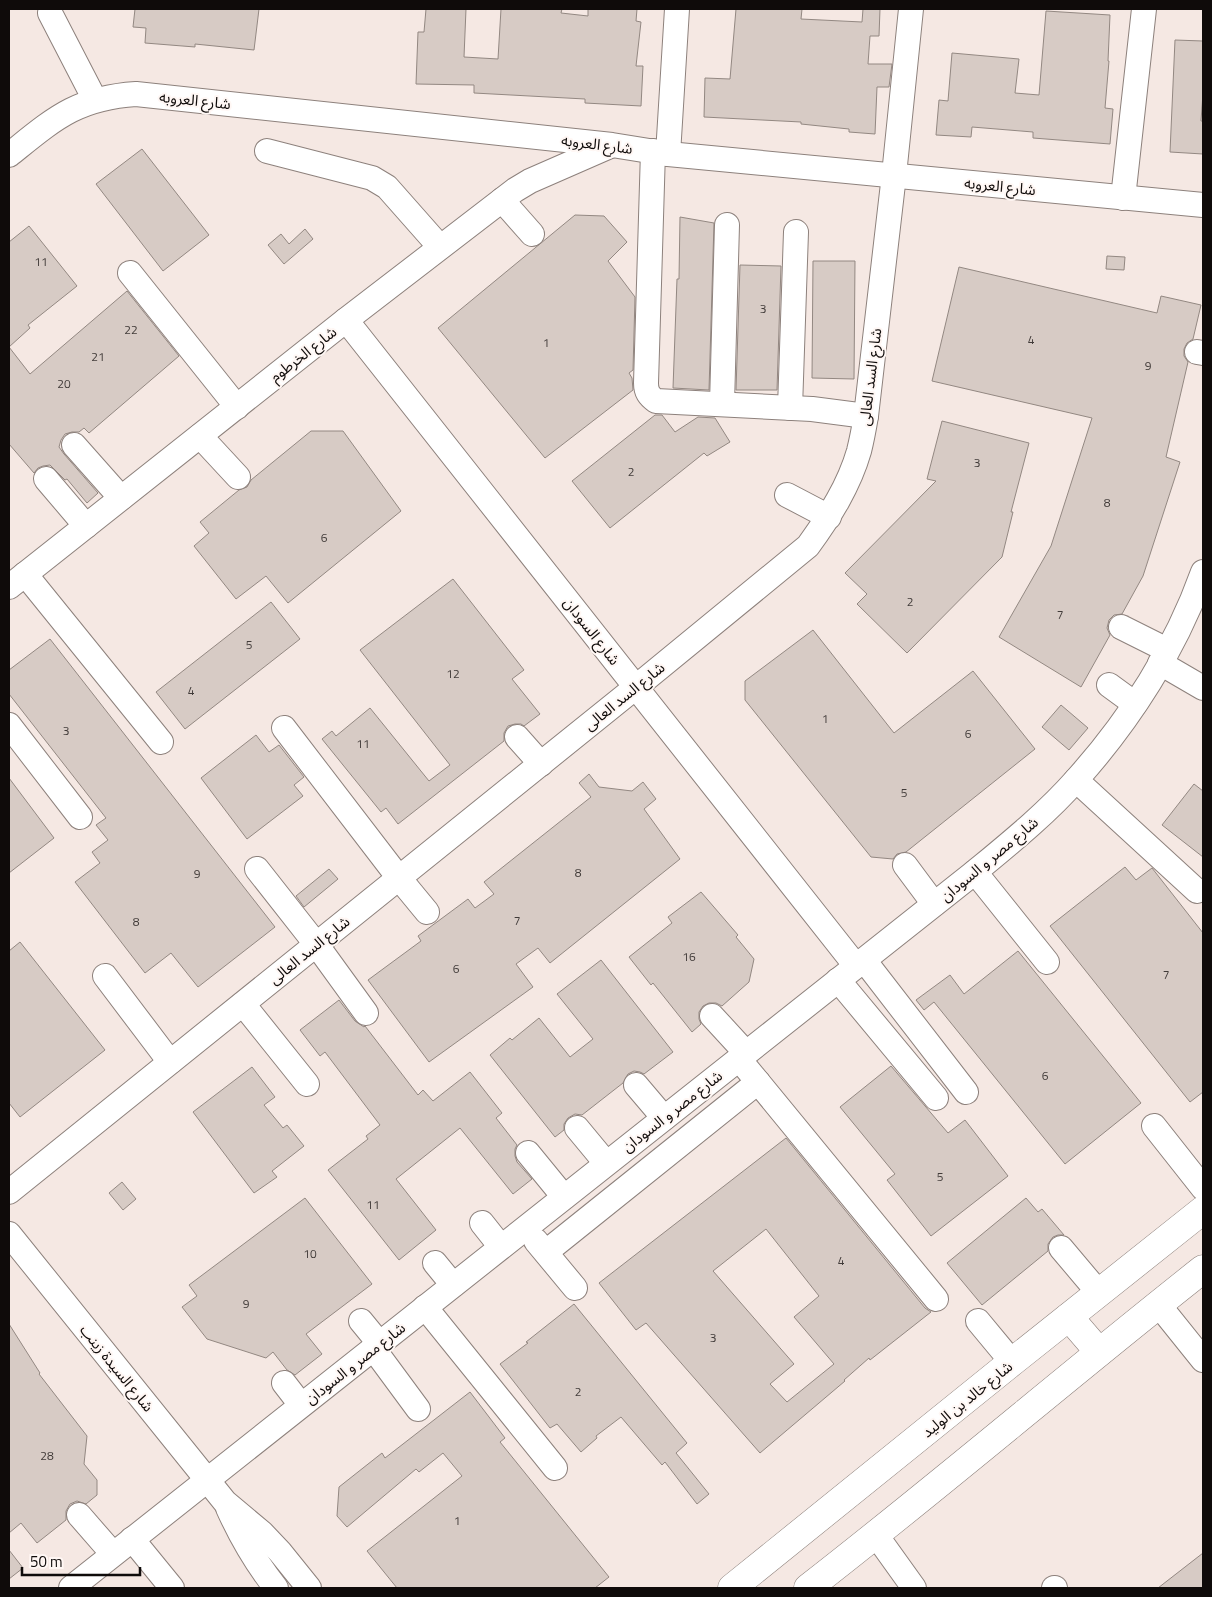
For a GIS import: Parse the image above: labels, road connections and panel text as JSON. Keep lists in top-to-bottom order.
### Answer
{
  "streets": {
    "main road": ["شارع خالد بن الوليد"],
    "lane": [
      "شارع العروبه",
      "شارع الخرطوم",
      "شارع السد العالى",
      "شارع السودان",
      "شارع مصر و السودان",
      "شارع السيدة زينب"
    ]
  },
  "crossings": [
    ["شارع العروبه", "شارع الخرطوم"],
    ["شارع العروبه", "شارع السد العالى"],
    ["شارع الخرطوم", "شارع السودان"],
    ["شارع السد العالى", "شارع السودان"],
    ["شارع السودان", "شارع مصر و السودان"],
    ["شارع مصر و السودان", "شارع السيدة زينب"]
  ],
  "house_numbers": [
    "11",
    "3",
    "22",
    "4",
    "1",
    "21",
    "9",
    "20",
    "3",
    "2",
    "8",
    "6",
    "2",
    "7",
    "5",
    "12",
    "4",
    "1",
    "3",
    "6",
    "11",
    "5",
    "8",
    "9",
    "7",
    "8",
    "16",
    "6",
    "7",
    "6",
    "5",
    "11",
    "10",
    "4",
    "9",
    "3",
    "2",
    "28",
    "1"
  ],
  "scale_bar": "50 m"
}
